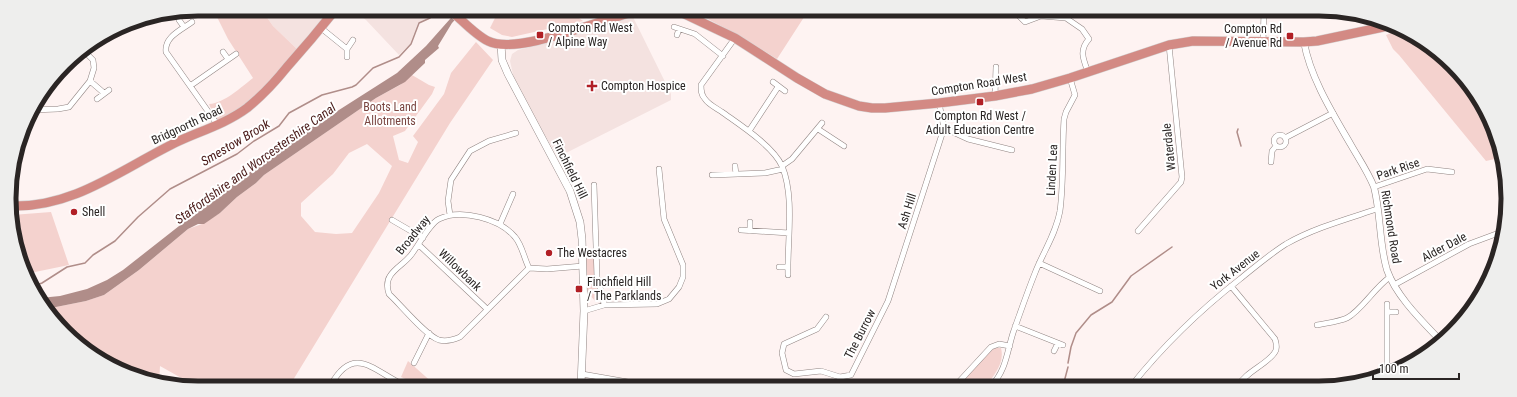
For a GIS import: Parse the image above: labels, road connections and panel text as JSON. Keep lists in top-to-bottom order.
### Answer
{
  "streets": {
    "highway": ["Compton Road West", "Bridgnorth Road"],
    "main road": ["Finchfield Hill"],
    "street": [
      "Waterdale",
      "Park Rise",
      "Linden Lea",
      "Ash Hill",
      "Richmond Road",
      "Broadway",
      "Alder Dale",
      "Willowbank",
      "York Avenue",
      "The Burrow"
    ]
  },
  "crossings": [
    ["Compton Road West", "Waterdale"],
    ["Compton Road West", "Linden Lea"],
    ["Compton Road West", "Ash Hill"],
    ["Compton Road West", "Richmond Road"],
    ["Park Rise", "Richmond Road"],
    ["Ash Hill", "The Burrow"],
    ["Richmond Road", "Alder Dale"],
    ["Richmond Road", "York Avenue"],
    ["Broadway", "Willowbank"]
  ],
  "water": ["Smestow Brook", "Staffordshire and Worcestershire Canal"],
  "parks": ["Boots Land Allotments"],
  "places": {
    "transit": [
      "Compton Rd West / Alpine Way",
      "Compton Rd / Avenue Rd",
      "Compton Rd West / Adult Education Centre",
      "Finchfield Hill / The Parklands"
    ],
    "health": ["Compton Hospice"],
    "other": ["Shell", "The Westacres"]
  },
  "scale_bar": "100 m"
}
